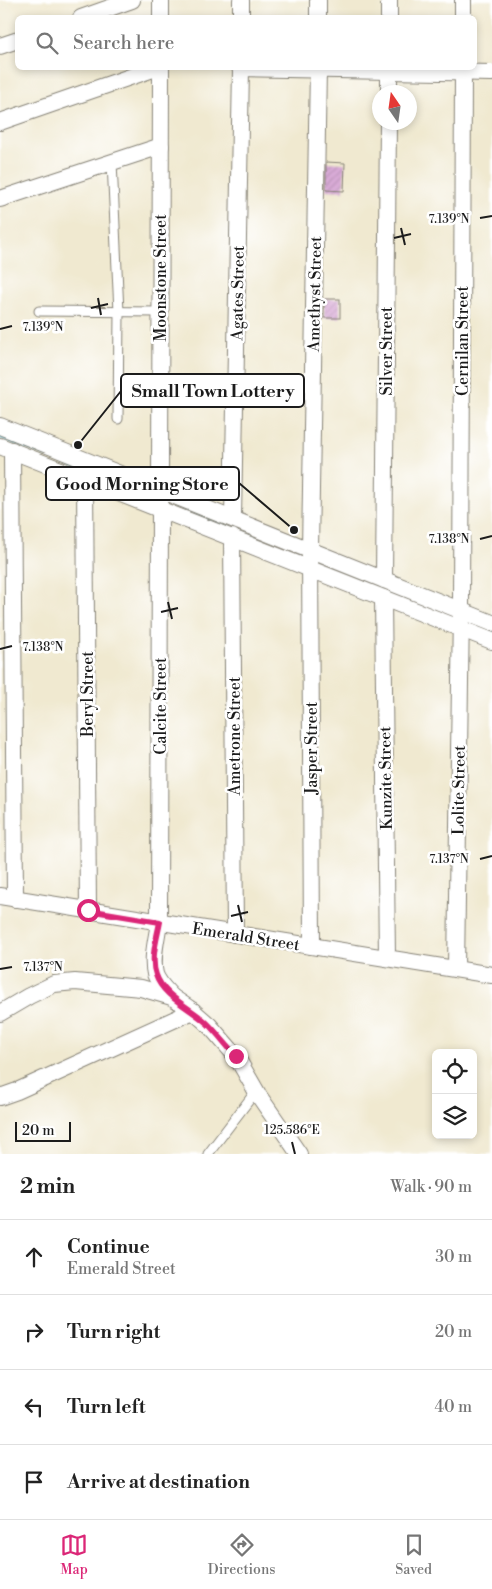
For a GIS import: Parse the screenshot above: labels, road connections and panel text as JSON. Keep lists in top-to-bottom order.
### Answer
{
  "streets": {
    "street": [
      "Moonstone Street",
      "Agates Street",
      "Amethyst Street",
      "Cernilan Street",
      "Silver Street",
      "Beryl Street",
      "Calcite Street",
      "Ametrone Street",
      "Jasper Street",
      "Kunzite Street",
      "Lolite Street",
      "Emerald Street"
    ]
  },
  "crossings": [
    ["Moonstone Street", "Calcite Street"],
    ["Amethyst Street", "Jasper Street"],
    ["Cernilan Street", "Lolite Street"],
    ["Beryl Street", "Emerald Street"],
    ["Calcite Street", "Emerald Street"],
    ["Ametrone Street", "Emerald Street"],
    ["Jasper Street", "Emerald Street"],
    ["Kunzite Street", "Emerald Street"],
    ["Lolite Street", "Emerald Street"]
  ],
  "places": ["Small Town Lottery", "Good Morning Store"],
  "scale_bar": "20 m",
  "north": "top",
  "page": {
    "search": "Search here",
    "scale": "20 m",
    "heading": ["2 min", "Walk · 90 m"],
    "list": [
      ["Continue", "Emerald Street", "30 m"],
      ["Turn right", "20 m"],
      ["Turn left", "40 m"],
      "Arrive at destination"
    ],
    "nav": ["Map", "Directions", "Saved"]
  },
  "coordinates": [
    "7.139°N",
    "7.138°N",
    "7.137°N",
    "125.586°E"
  ]
}
